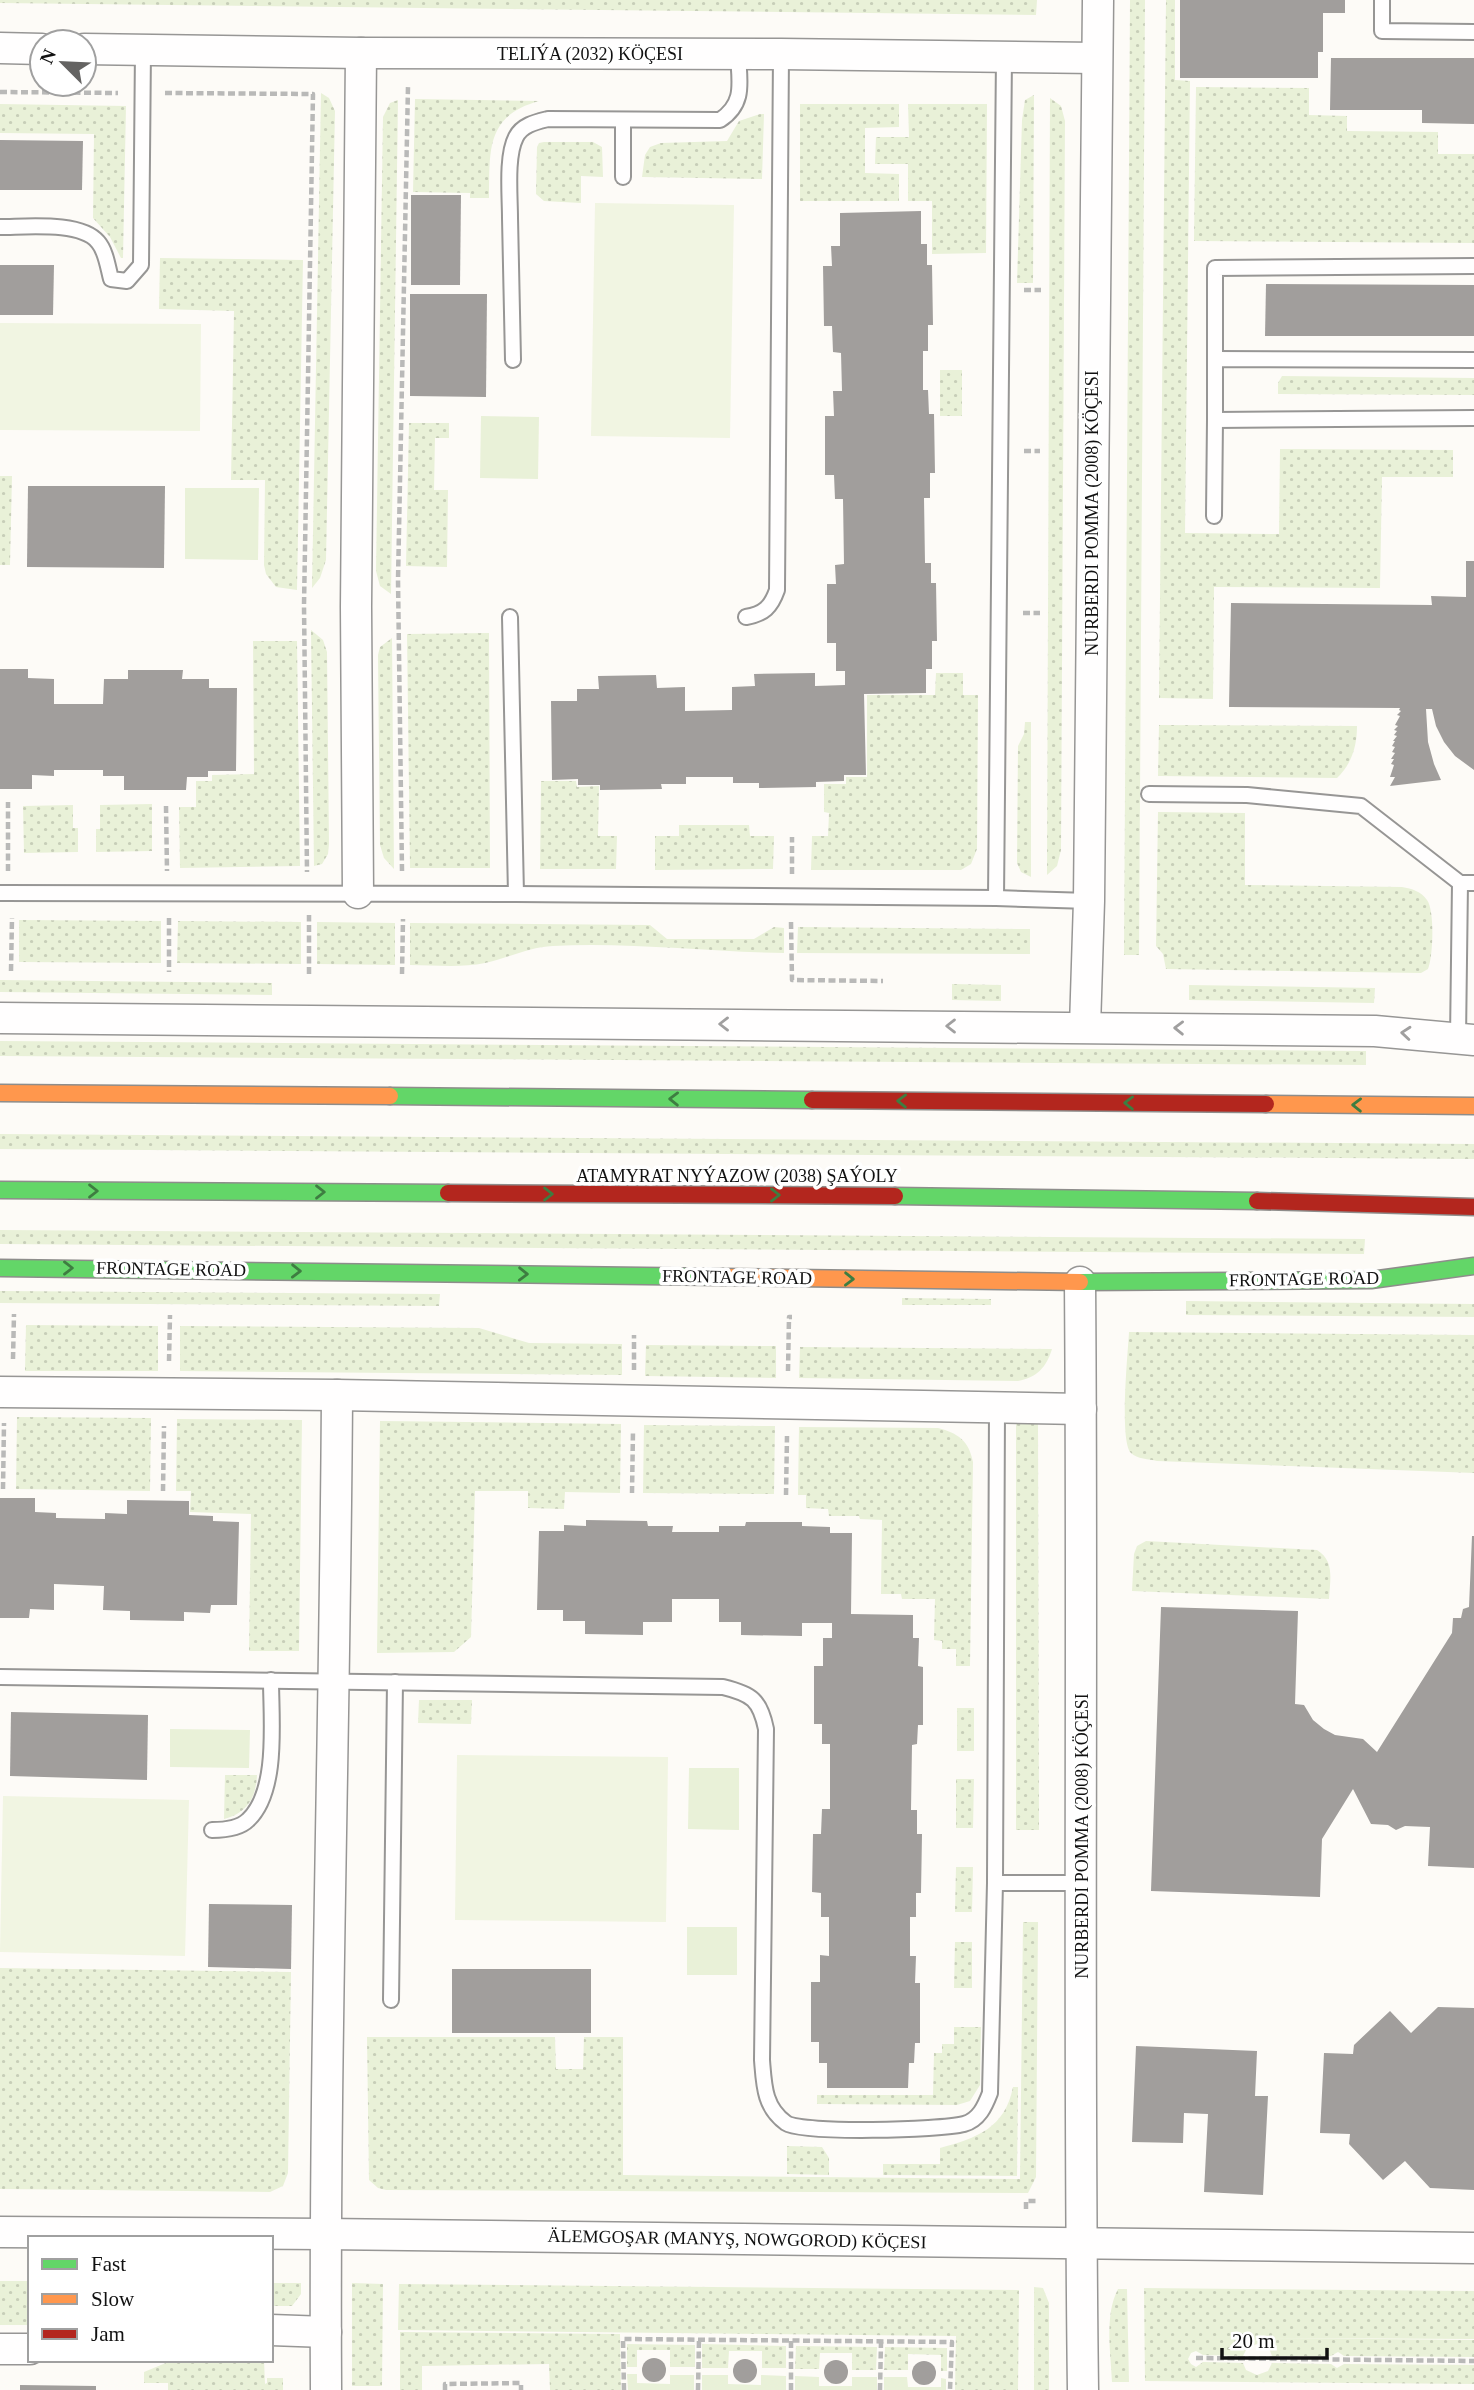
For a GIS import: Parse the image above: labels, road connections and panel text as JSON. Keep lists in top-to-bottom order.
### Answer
{
  "streets": {
    "main road": ["ATAMYRAT NYÝAZOW (2038) ŞAÝOLY", "FRONTAGE ROAD"],
    "street": ["TELIÝA (2032) KÖÇESI", "NURBERDI POMMA (2008) KÖÇESI", "ÄLEMGOŞAR (MANYŞ, NOWGOROD) KÖÇESI"]
  },
  "crossings": [
    ["TELIÝA (2032) KÖÇESI", "NURBERDI POMMA (2008) KÖÇESI"],
    ["NURBERDI POMMA (2008) KÖÇESI", "FRONTAGE ROAD"],
    ["NURBERDI POMMA (2008) KÖÇESI", "ÄLEMGOŞAR (MANYŞ, NOWGOROD) KÖÇESI"]
  ],
  "one_way": ["FRONTAGE ROAD"],
  "legend": ["Fast", "Slow", "Jam"],
  "scale_bar": "20 m",
  "north": "top left"
}
